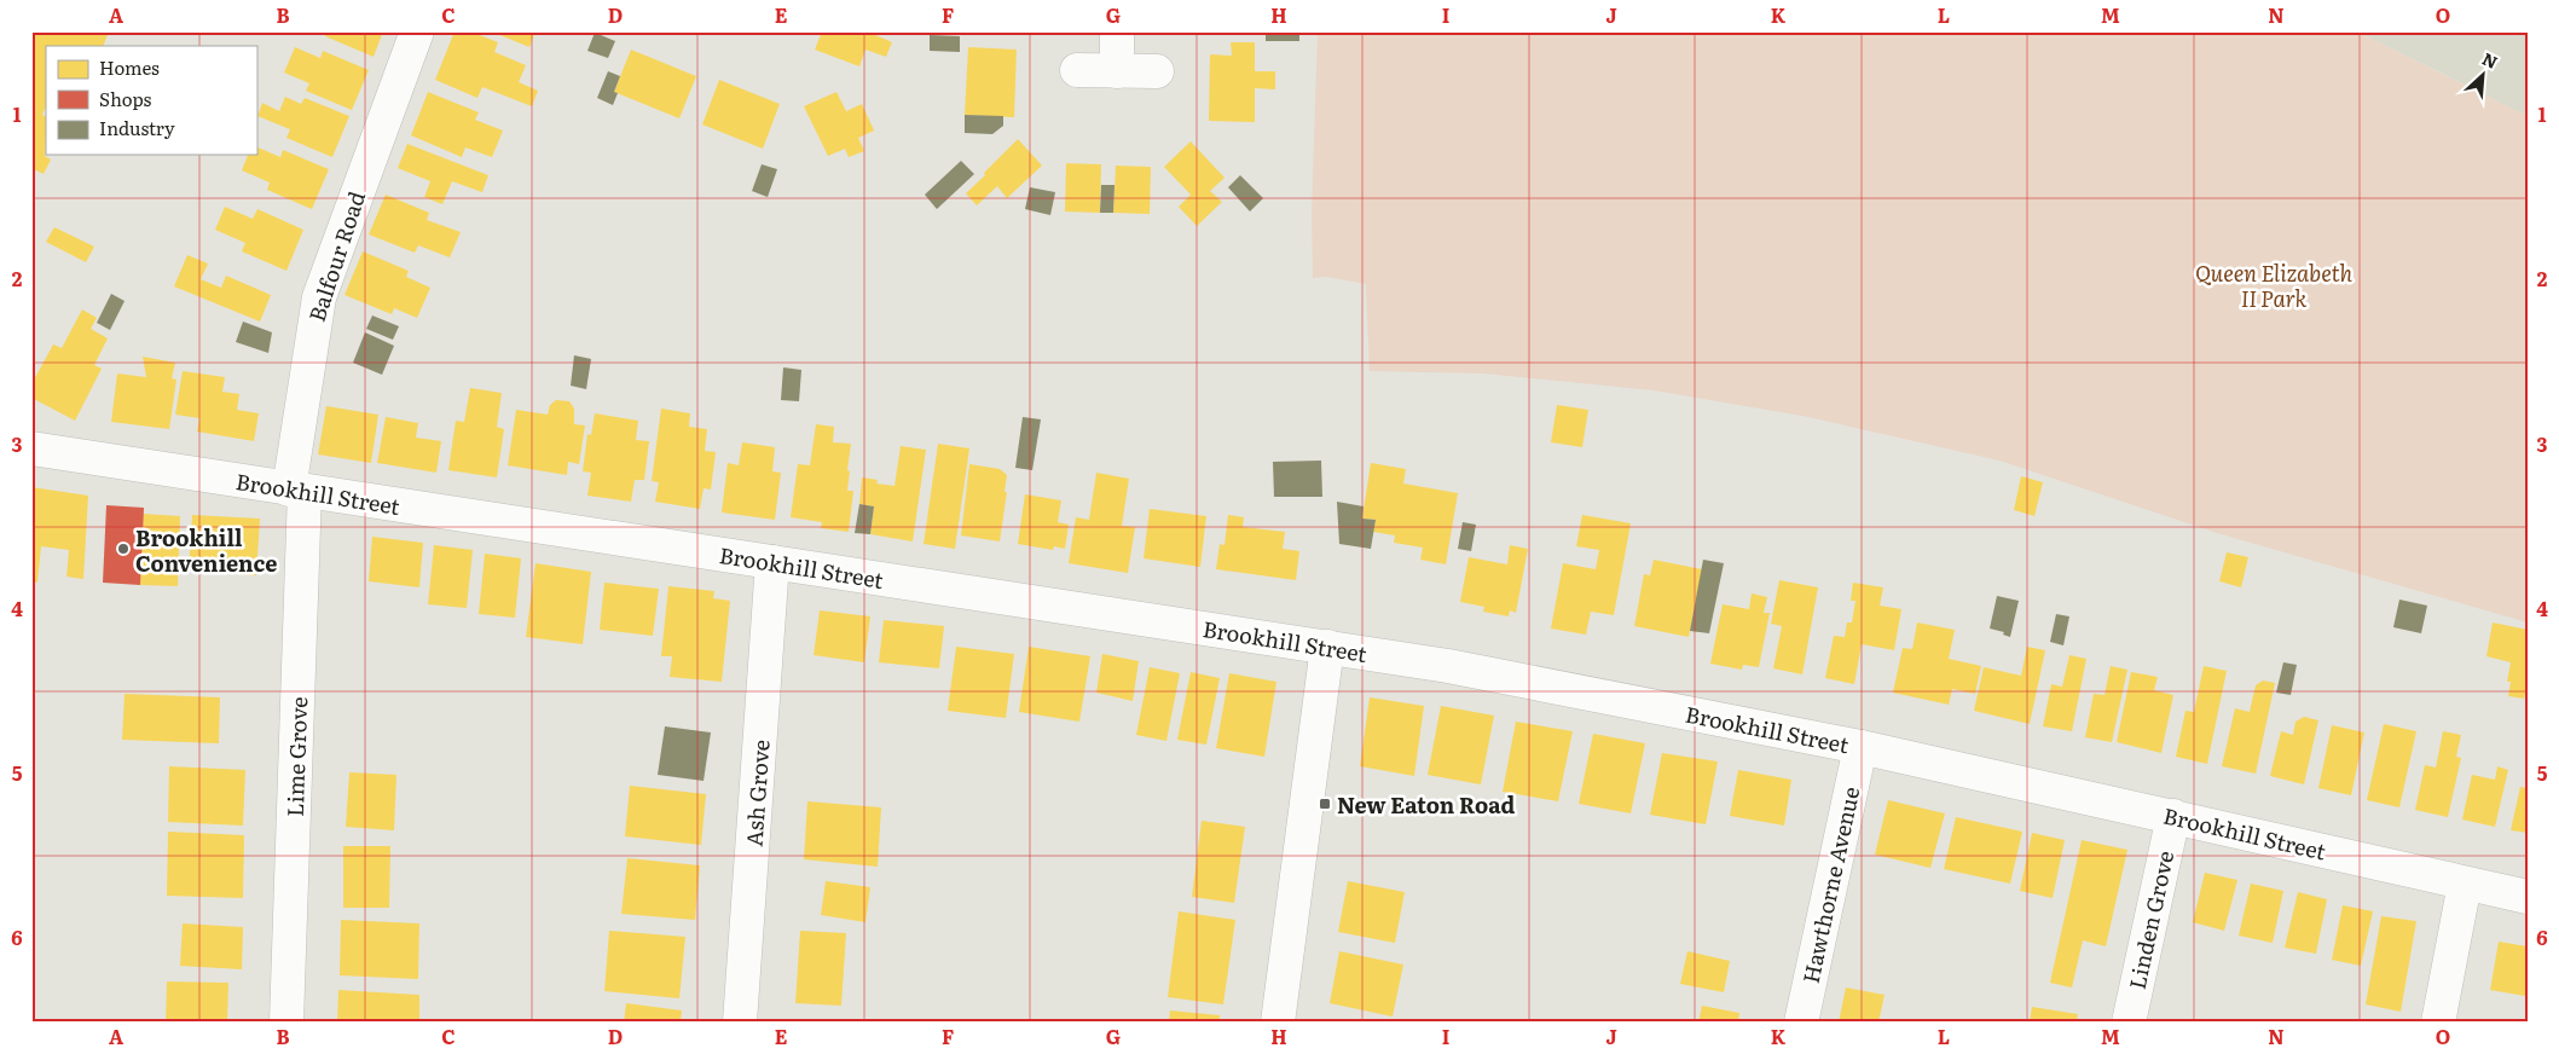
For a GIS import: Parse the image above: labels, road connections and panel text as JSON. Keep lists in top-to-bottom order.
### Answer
{
  "streets": {
    "street": [
      "Balfour Road",
      "Brookhill Street",
      "Lime Grove",
      "Ash Grove",
      "Hawthorne Avenue",
      "Linden Grove"
    ]
  },
  "crossings": [
    ["Balfour Road", "Brookhill Street"],
    ["Balfour Road", "Lime Grove"],
    ["Brookhill Street", "Lime Grove"],
    ["Brookhill Street", "Ash Grove"],
    ["Brookhill Street", "Hawthorne Avenue"],
    ["Brookhill Street", "Linden Grove"]
  ],
  "parks": ["Queen Elizabeth II Park"],
  "places": {
    "other": ["Brookhill Convenience"],
    "transit": ["New Eaton Road"]
  },
  "legend": ["Homes", "Shops", "Industry"],
  "north": "top right",
  "grid": {
    "columns": [
      "A",
      "B",
      "C",
      "D",
      "E",
      "F",
      "G",
      "H",
      "I",
      "J",
      "K",
      "L",
      "M",
      "N",
      "O"
    ],
    "rows": [
      "1",
      "2",
      "3",
      "4",
      "5",
      "6"
    ]
  }
}
